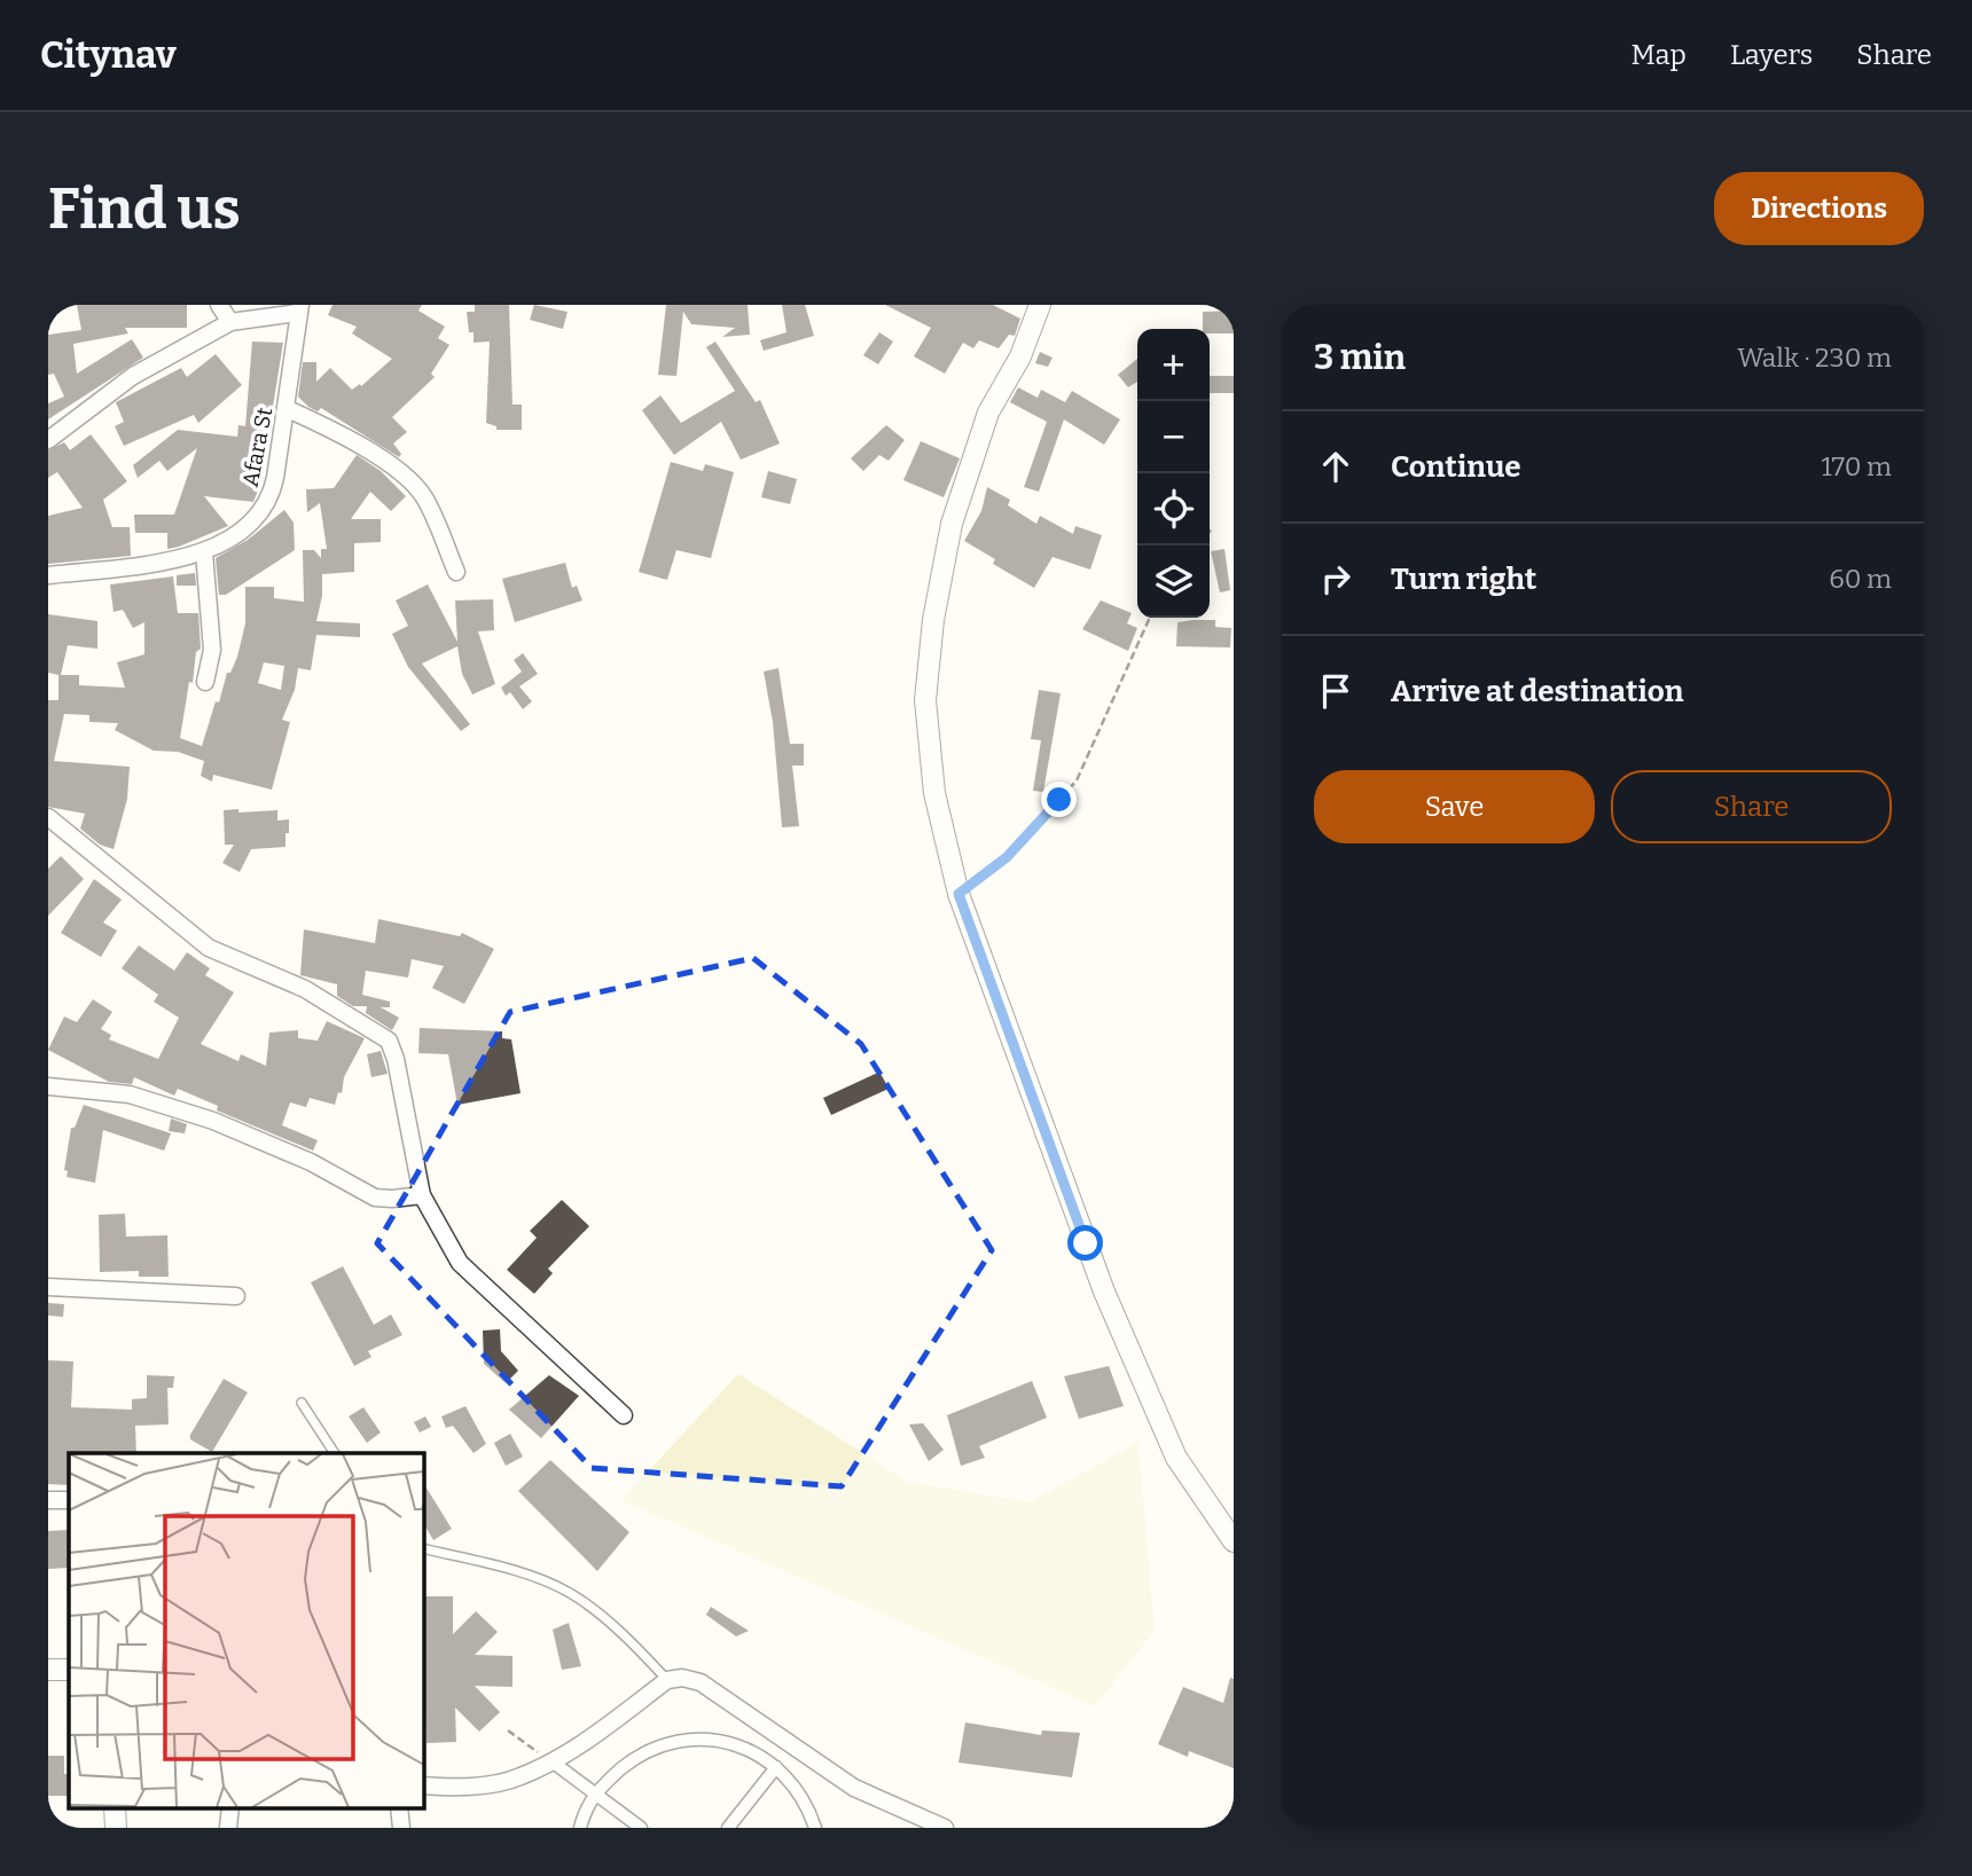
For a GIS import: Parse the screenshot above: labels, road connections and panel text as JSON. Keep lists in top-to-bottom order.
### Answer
{
  "streets": {
    "street": ["Afara St"]
  },
  "page": {
    "header": "Citynav",
    "nav": ["Map", "Layers", "Share"],
    "buttons": [
      "Directions",
      ["Save", "Share"]
    ],
    "title": "Find us",
    "heading": ["3 min", "Walk · 230 m"],
    "map_buttons": ["+", "−"],
    "list": [
      ["Continue", "170 m"],
      ["Turn right", "60 m"],
      "Arrive at destination"
    ]
  }
}
